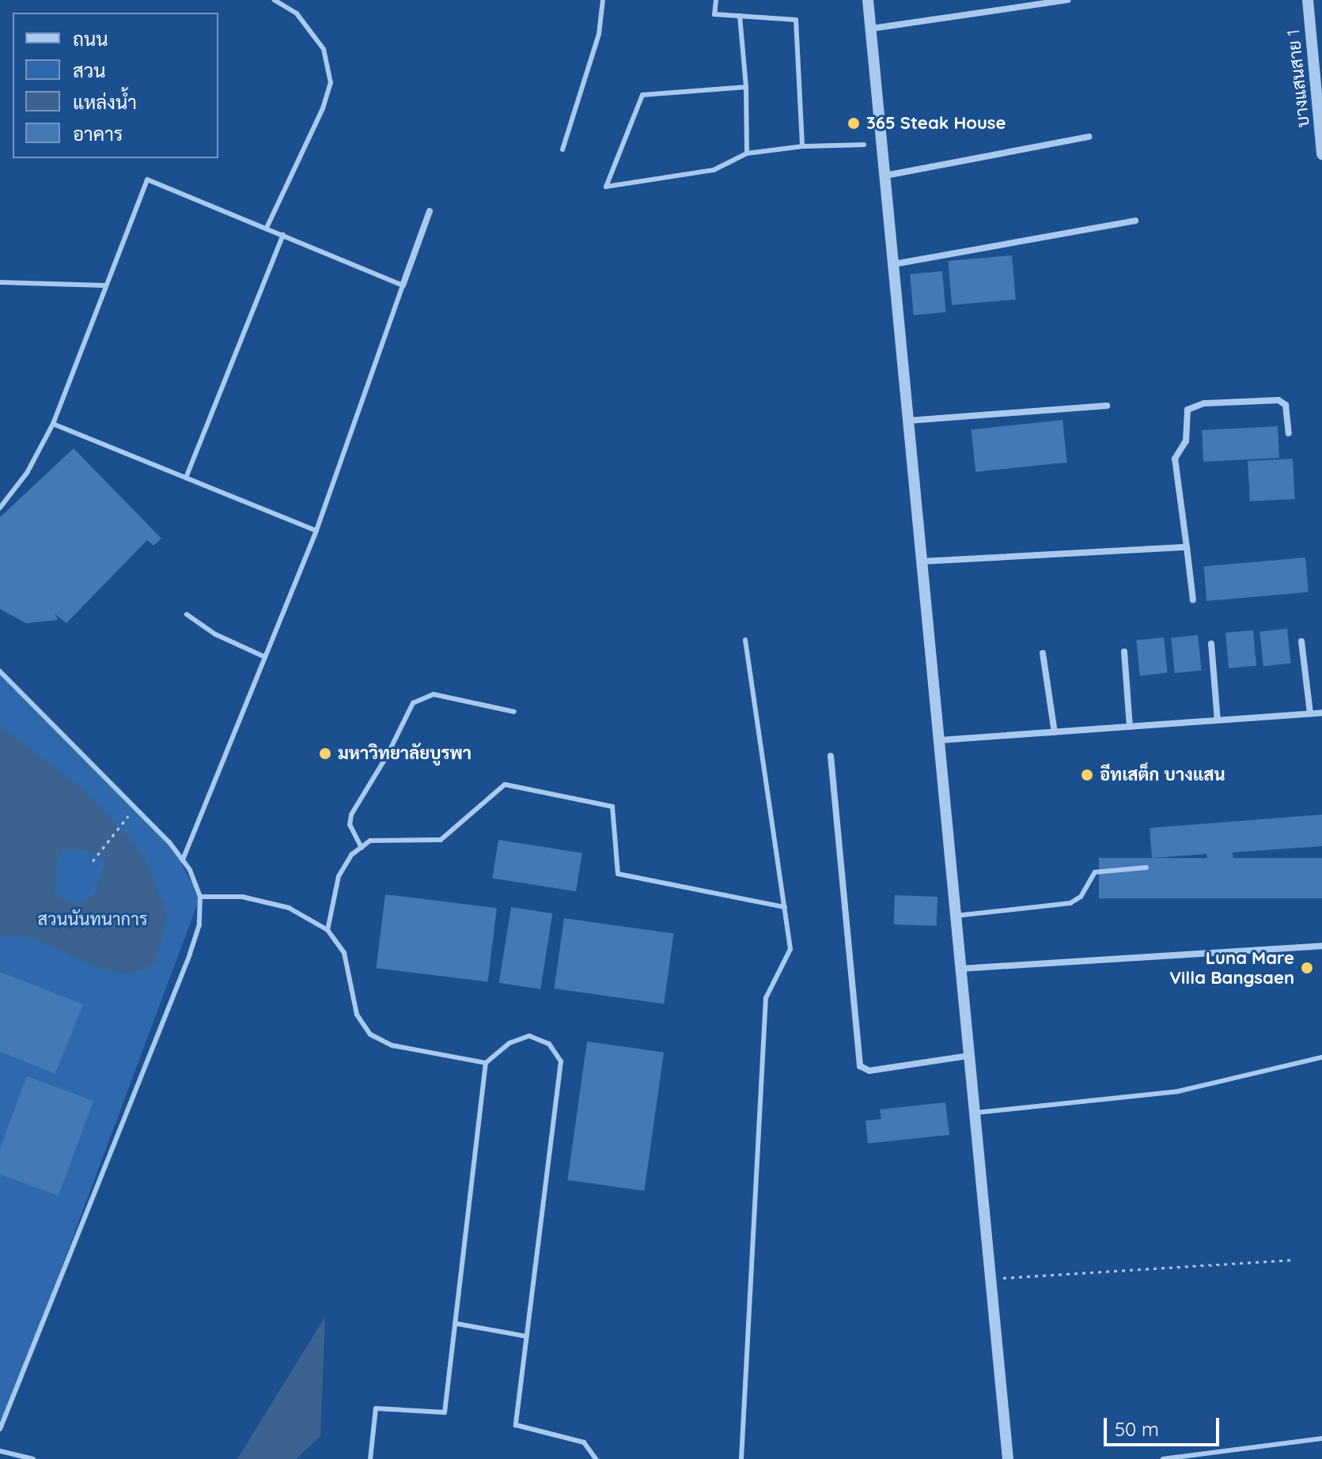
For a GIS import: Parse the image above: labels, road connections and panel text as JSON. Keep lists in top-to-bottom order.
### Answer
{
  "streets": {
    "street": ["บางแสนสาย 1"]
  },
  "parks": ["สวนนันทนาการ"],
  "places": [
    "365 Steak House",
    "มหาวิทยาลัยบูรพา",
    "อีทเสต็ก บางแสน",
    "Luna Mare Villa Bangsaen"
  ],
  "legend": [
    "ถนน",
    "สวน",
    "แหล่งน้ำ",
    "อาคาร"
  ],
  "scale_bar": "50 m"
}
